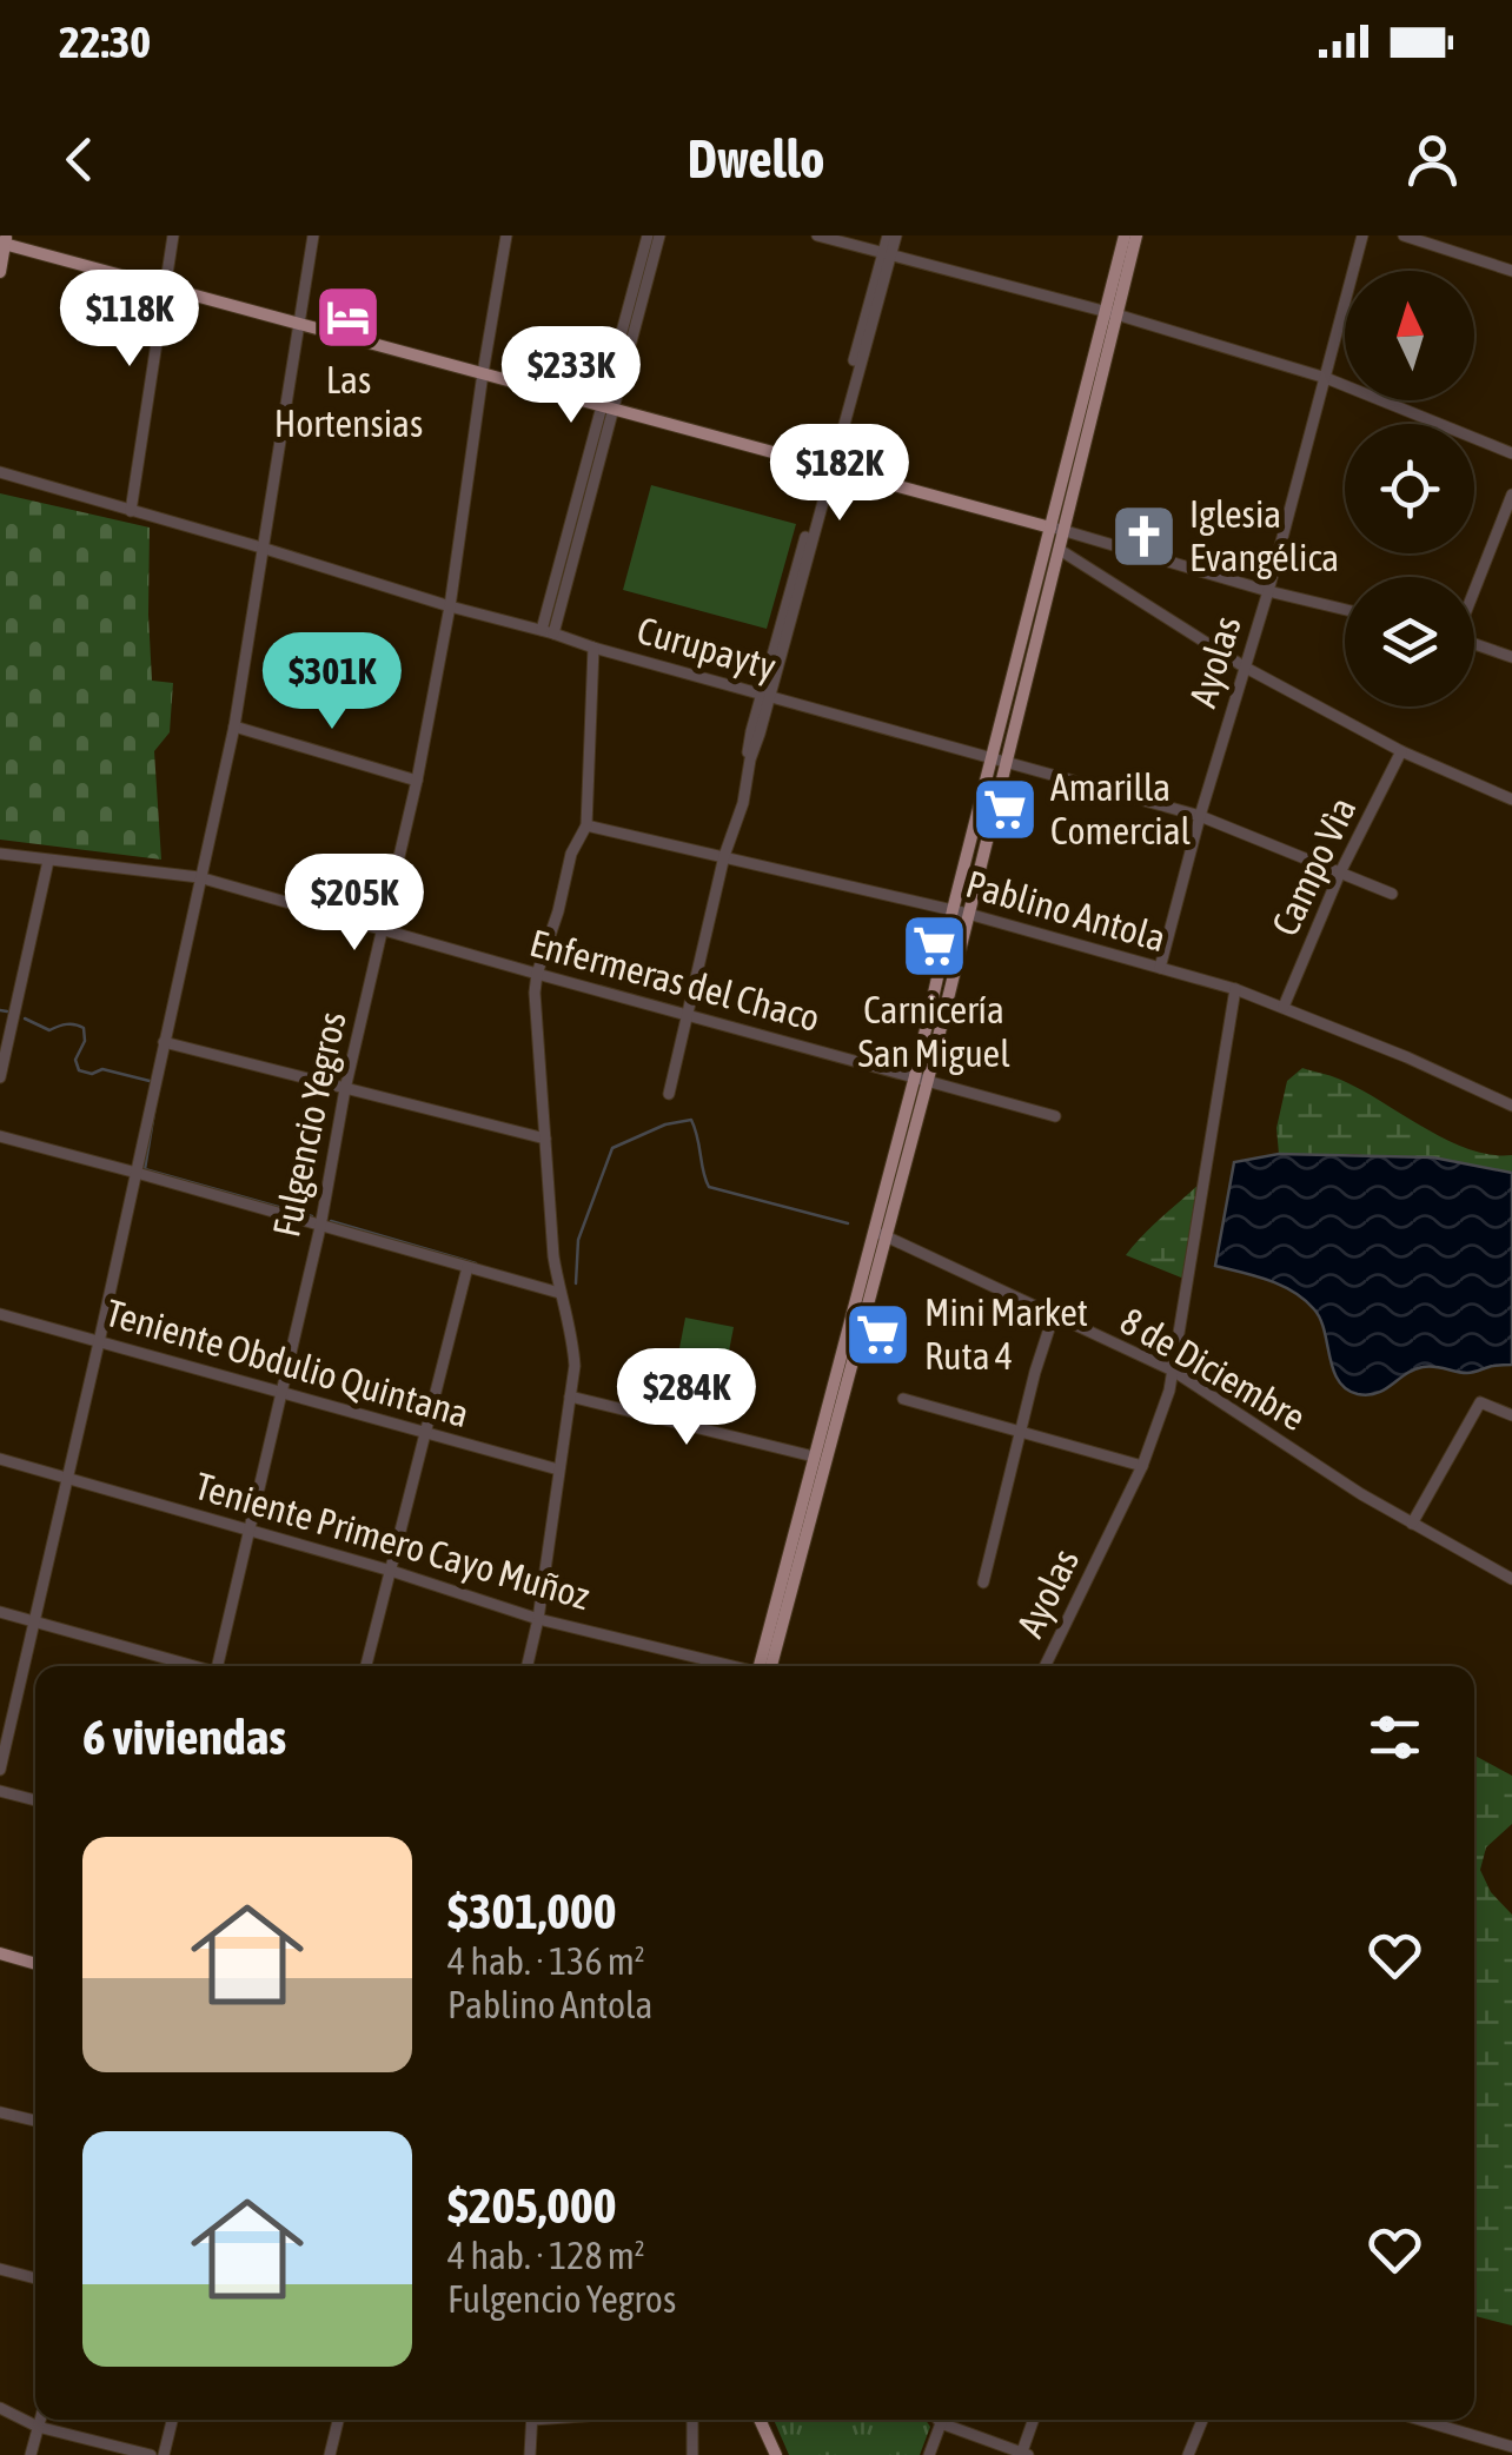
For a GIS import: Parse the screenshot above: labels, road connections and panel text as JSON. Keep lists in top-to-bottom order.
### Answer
{
  "streets": {
    "street": [
      "Curupayty",
      "Ayolas",
      "Campo Vìa",
      "Pablino Antola",
      "Enfermeras del Chaco",
      "Fulgencio Yegros",
      "Teniente Obdulio Quintana",
      "8 de Diciembre",
      "Teniente Primero Cayo Muñoz"
    ]
  },
  "crossings": [
    ["Curupayty", "Ayolas"],
    ["Curupayty", "Campo Vìa"],
    ["Curupayty", "Fulgencio Yegros"],
    ["Ayolas", "Pablino Antola"],
    ["Ayolas", "8 de Diciembre"],
    ["Campo Vìa", "Pablino Antola"],
    ["Enfermeras del Chaco", "Fulgencio Yegros"],
    ["Fulgencio Yegros", "Teniente Obdulio Quintana"],
    ["Fulgencio Yegros", "Teniente Primero Cayo Muñoz"]
  ],
  "places": {
    "hotel": ["Las Hortensias"],
    "church": ["Iglesia Evangélica"],
    "supermarket": ["Amarilla Comercial", "Carnicería San Miguel", "Mini Market Ruta 4"]
  },
  "north": "top",
  "page": {
    "status": "22:30",
    "header": "Dwello",
    "price": [
      "$118K",
      "$233K",
      "$182K",
      "$301K",
      "$205K",
      "$284K"
    ],
    "heading": "6 viviendas",
    "list": [
      {
        "name": "$301,000",
        "note": "4 hab. · 136 m² · Pablino Antola"
      },
      {
        "name": "$205,000",
        "note": "4 hab. · 128 m² · Fulgencio Yegros"
      }
    ]
  }
}
